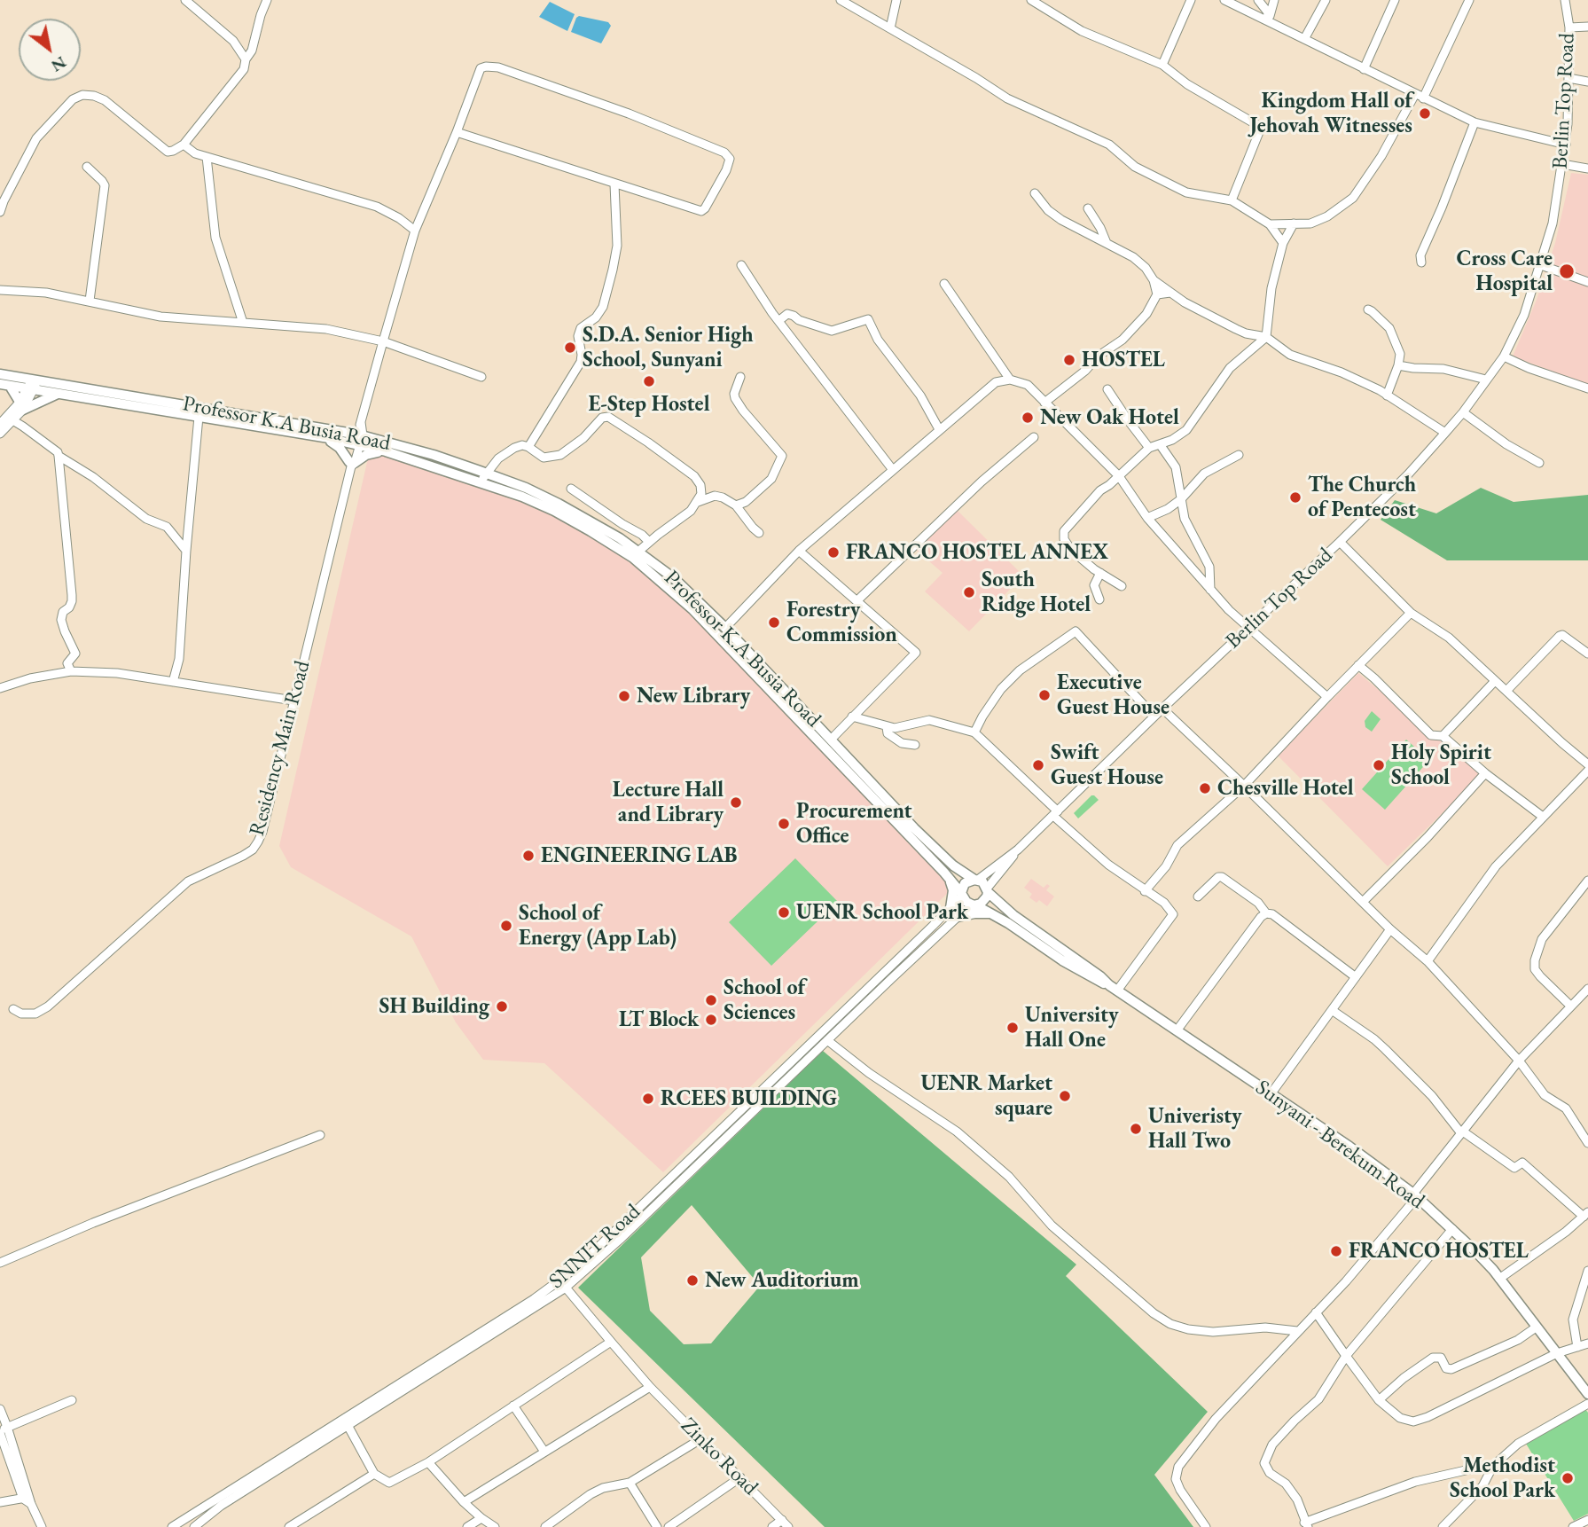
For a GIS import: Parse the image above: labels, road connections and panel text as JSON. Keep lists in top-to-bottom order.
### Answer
{
  "streets": {
    "main road": ["Professor K.A Busia Road", "Sunyani - Berekum Road"],
    "street": [
      "Berlin Top Road",
      "Residency Main Road",
      "SNNIT Road",
      "Zinko Road"
    ]
  },
  "crossings": [
    ["Professor K.A Busia Road", "Residency Main Road"],
    ["Professor K.A Busia Road", "Sunyani - Berekum Road"],
    ["Professor K.A Busia Road", "SNNIT Road"],
    ["Sunyani - Berekum Road", "SNNIT Road"],
    ["SNNIT Road", "Zinko Road"]
  ],
  "places": [
    "Kingdom Hall of Jehovah Witnesses",
    "Cross Care Hospital",
    "S.D.A. Senior High School, Sunyani",
    "HOSTEL",
    "E-Step Hostel",
    "New Oak Hotel",
    "The Church of Pentecost",
    "FRANCO HOSTEL ANNEX",
    "South Ridge Hotel",
    "Forestry Commission",
    "Executive Guest House",
    "New Library",
    "Swift Guest House",
    "Holy Spirit School",
    "Chesville Hotel",
    "Lecture Hall and Library",
    "Procurement Office",
    "ENGINEERING LAB",
    "UENR School Park",
    "School of Energy (App Lab)",
    "School of Sciences",
    "SH Building",
    "LT Block",
    "University Hall One",
    "UENR Market square",
    "RCEES BUILDING",
    "Univeristy Hall Two",
    "FRANCO HOSTEL",
    "New Auditorium",
    "Methodist School Park"
  ],
  "north": "bottom right"
}
